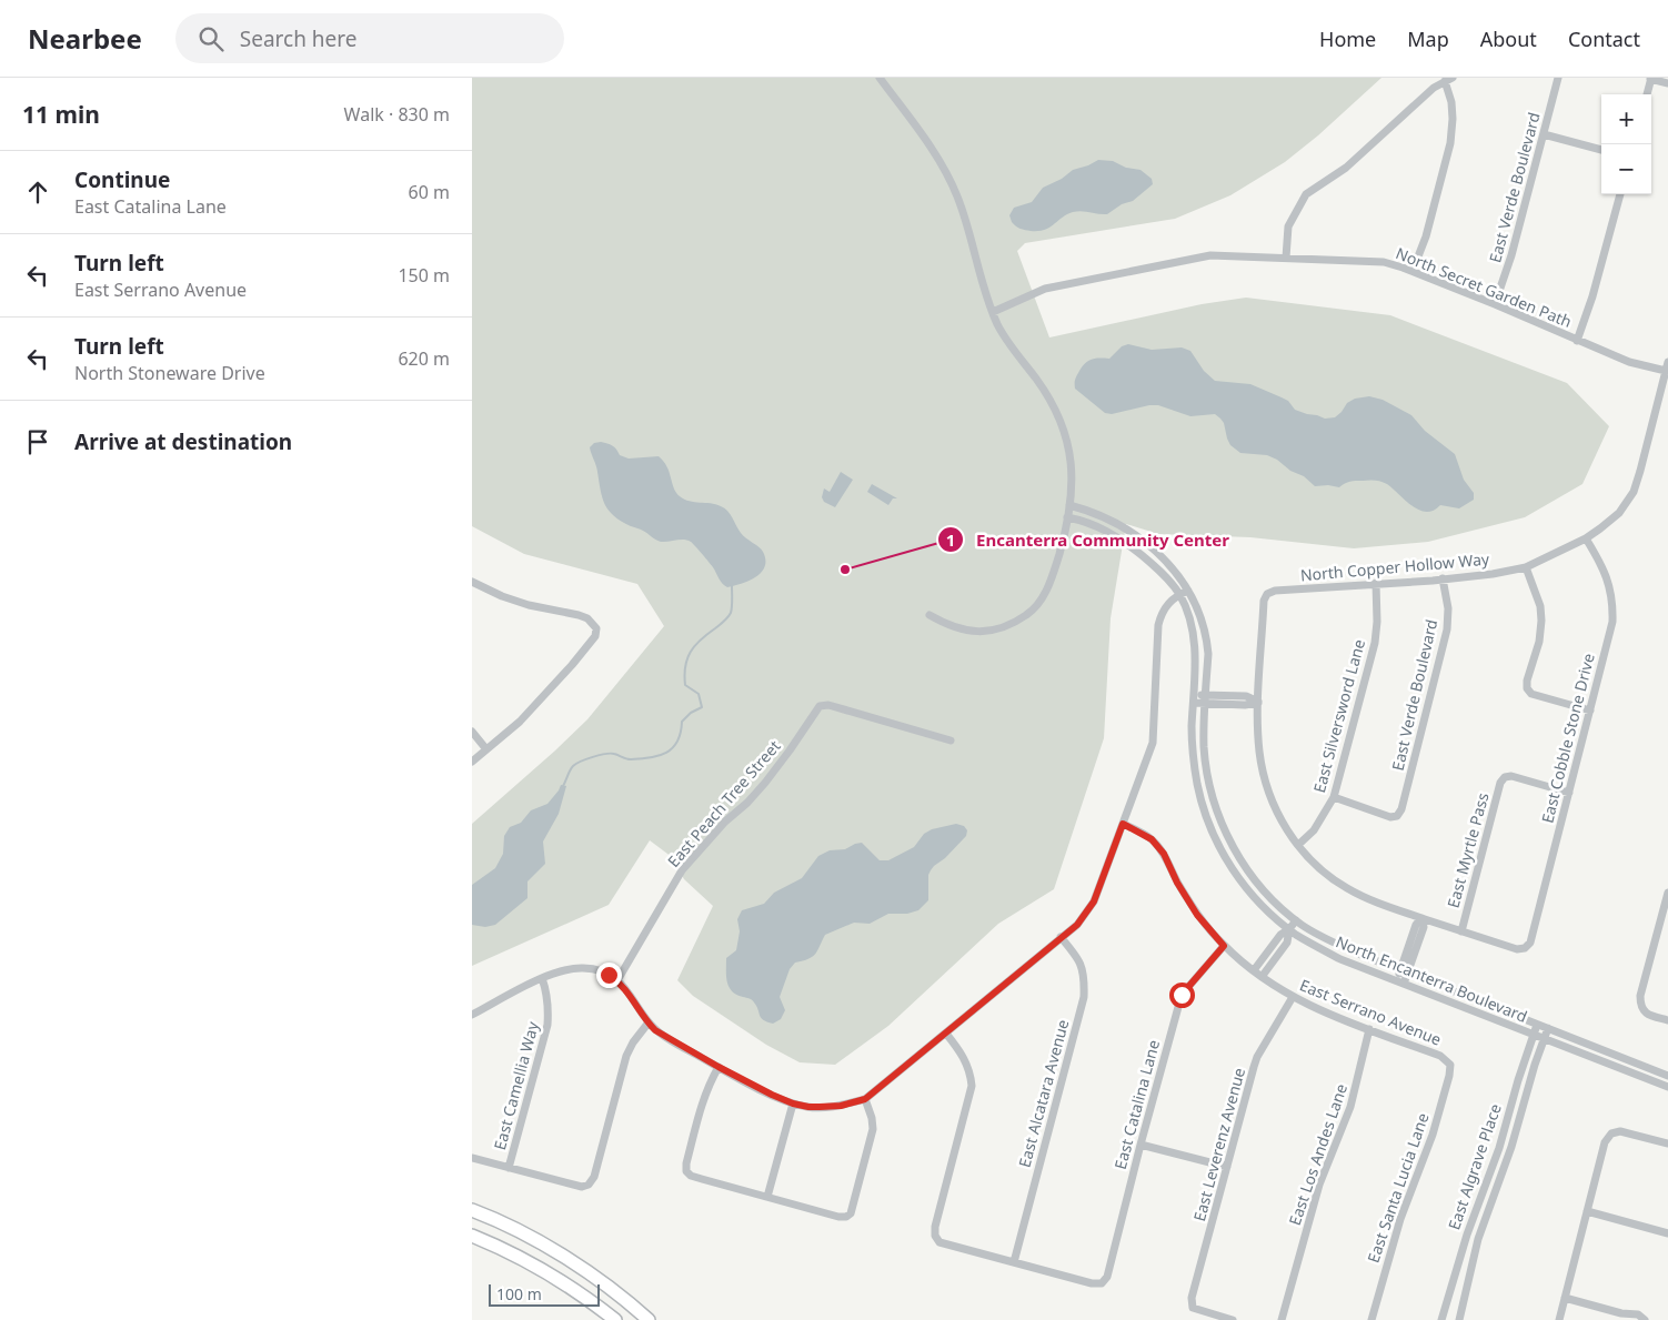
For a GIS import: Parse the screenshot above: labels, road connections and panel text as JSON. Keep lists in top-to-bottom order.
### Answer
{
  "streets": {
    "street": [
      "East Verde Boulevard",
      "North Secret Garden Path",
      "North Copper Hollow Way",
      "East Silversword Lane",
      "East Cobble Stone Drive",
      "East Peach Tree Street",
      "East Myrtle Pass",
      "North Encanterra Boulevard",
      "East Serrano Avenue",
      "East Camellia Way",
      "East Alcatara Avenue",
      "East Catalina Lane",
      "East Leverenz Avenue",
      "East Los Andes Lane",
      "East Algrave Place",
      "East Santa Lucia Lane"
    ]
  },
  "crossings": [
    ["East Verde Boulevard", "North Secret Garden Path"],
    ["East Verde Boulevard", "North Copper Hollow Way"],
    ["East Verde Boulevard", "East Silversword Lane"],
    ["North Secret Garden Path", "North Copper Hollow Way"],
    ["North Copper Hollow Way", "East Silversword Lane"],
    ["North Copper Hollow Way", "East Cobble Stone Drive"],
    ["East Cobble Stone Drive", "East Myrtle Pass"],
    ["North Encanterra Boulevard", "East Algrave Place"],
    ["East Serrano Avenue", "East Catalina Lane"],
    ["East Serrano Avenue", "East Leverenz Avenue"],
    ["East Serrano Avenue", "East Los Andes Lane"],
    ["East Serrano Avenue", "East Santa Lucia Lane"],
    ["East Alcatara Avenue", "East Catalina Lane"]
  ],
  "places": ["Encanterra Community Center"],
  "scale_bar": "100 m",
  "page": {
    "header": "Nearbee",
    "search": "Search here",
    "nav": [
      "Home",
      "Map",
      "About",
      "Contact"
    ],
    "heading": ["11 min", "Walk · 830 m"],
    "map_buttons": ["+", "−"],
    "list": [
      ["Continue", "East Catalina Lane", "60 m"],
      ["Turn left", "East Serrano Avenue", "150 m"],
      ["Turn left", "North Stoneware Drive", "620 m"],
      "Arrive at destination"
    ],
    "scale": "100 m"
  }
}
